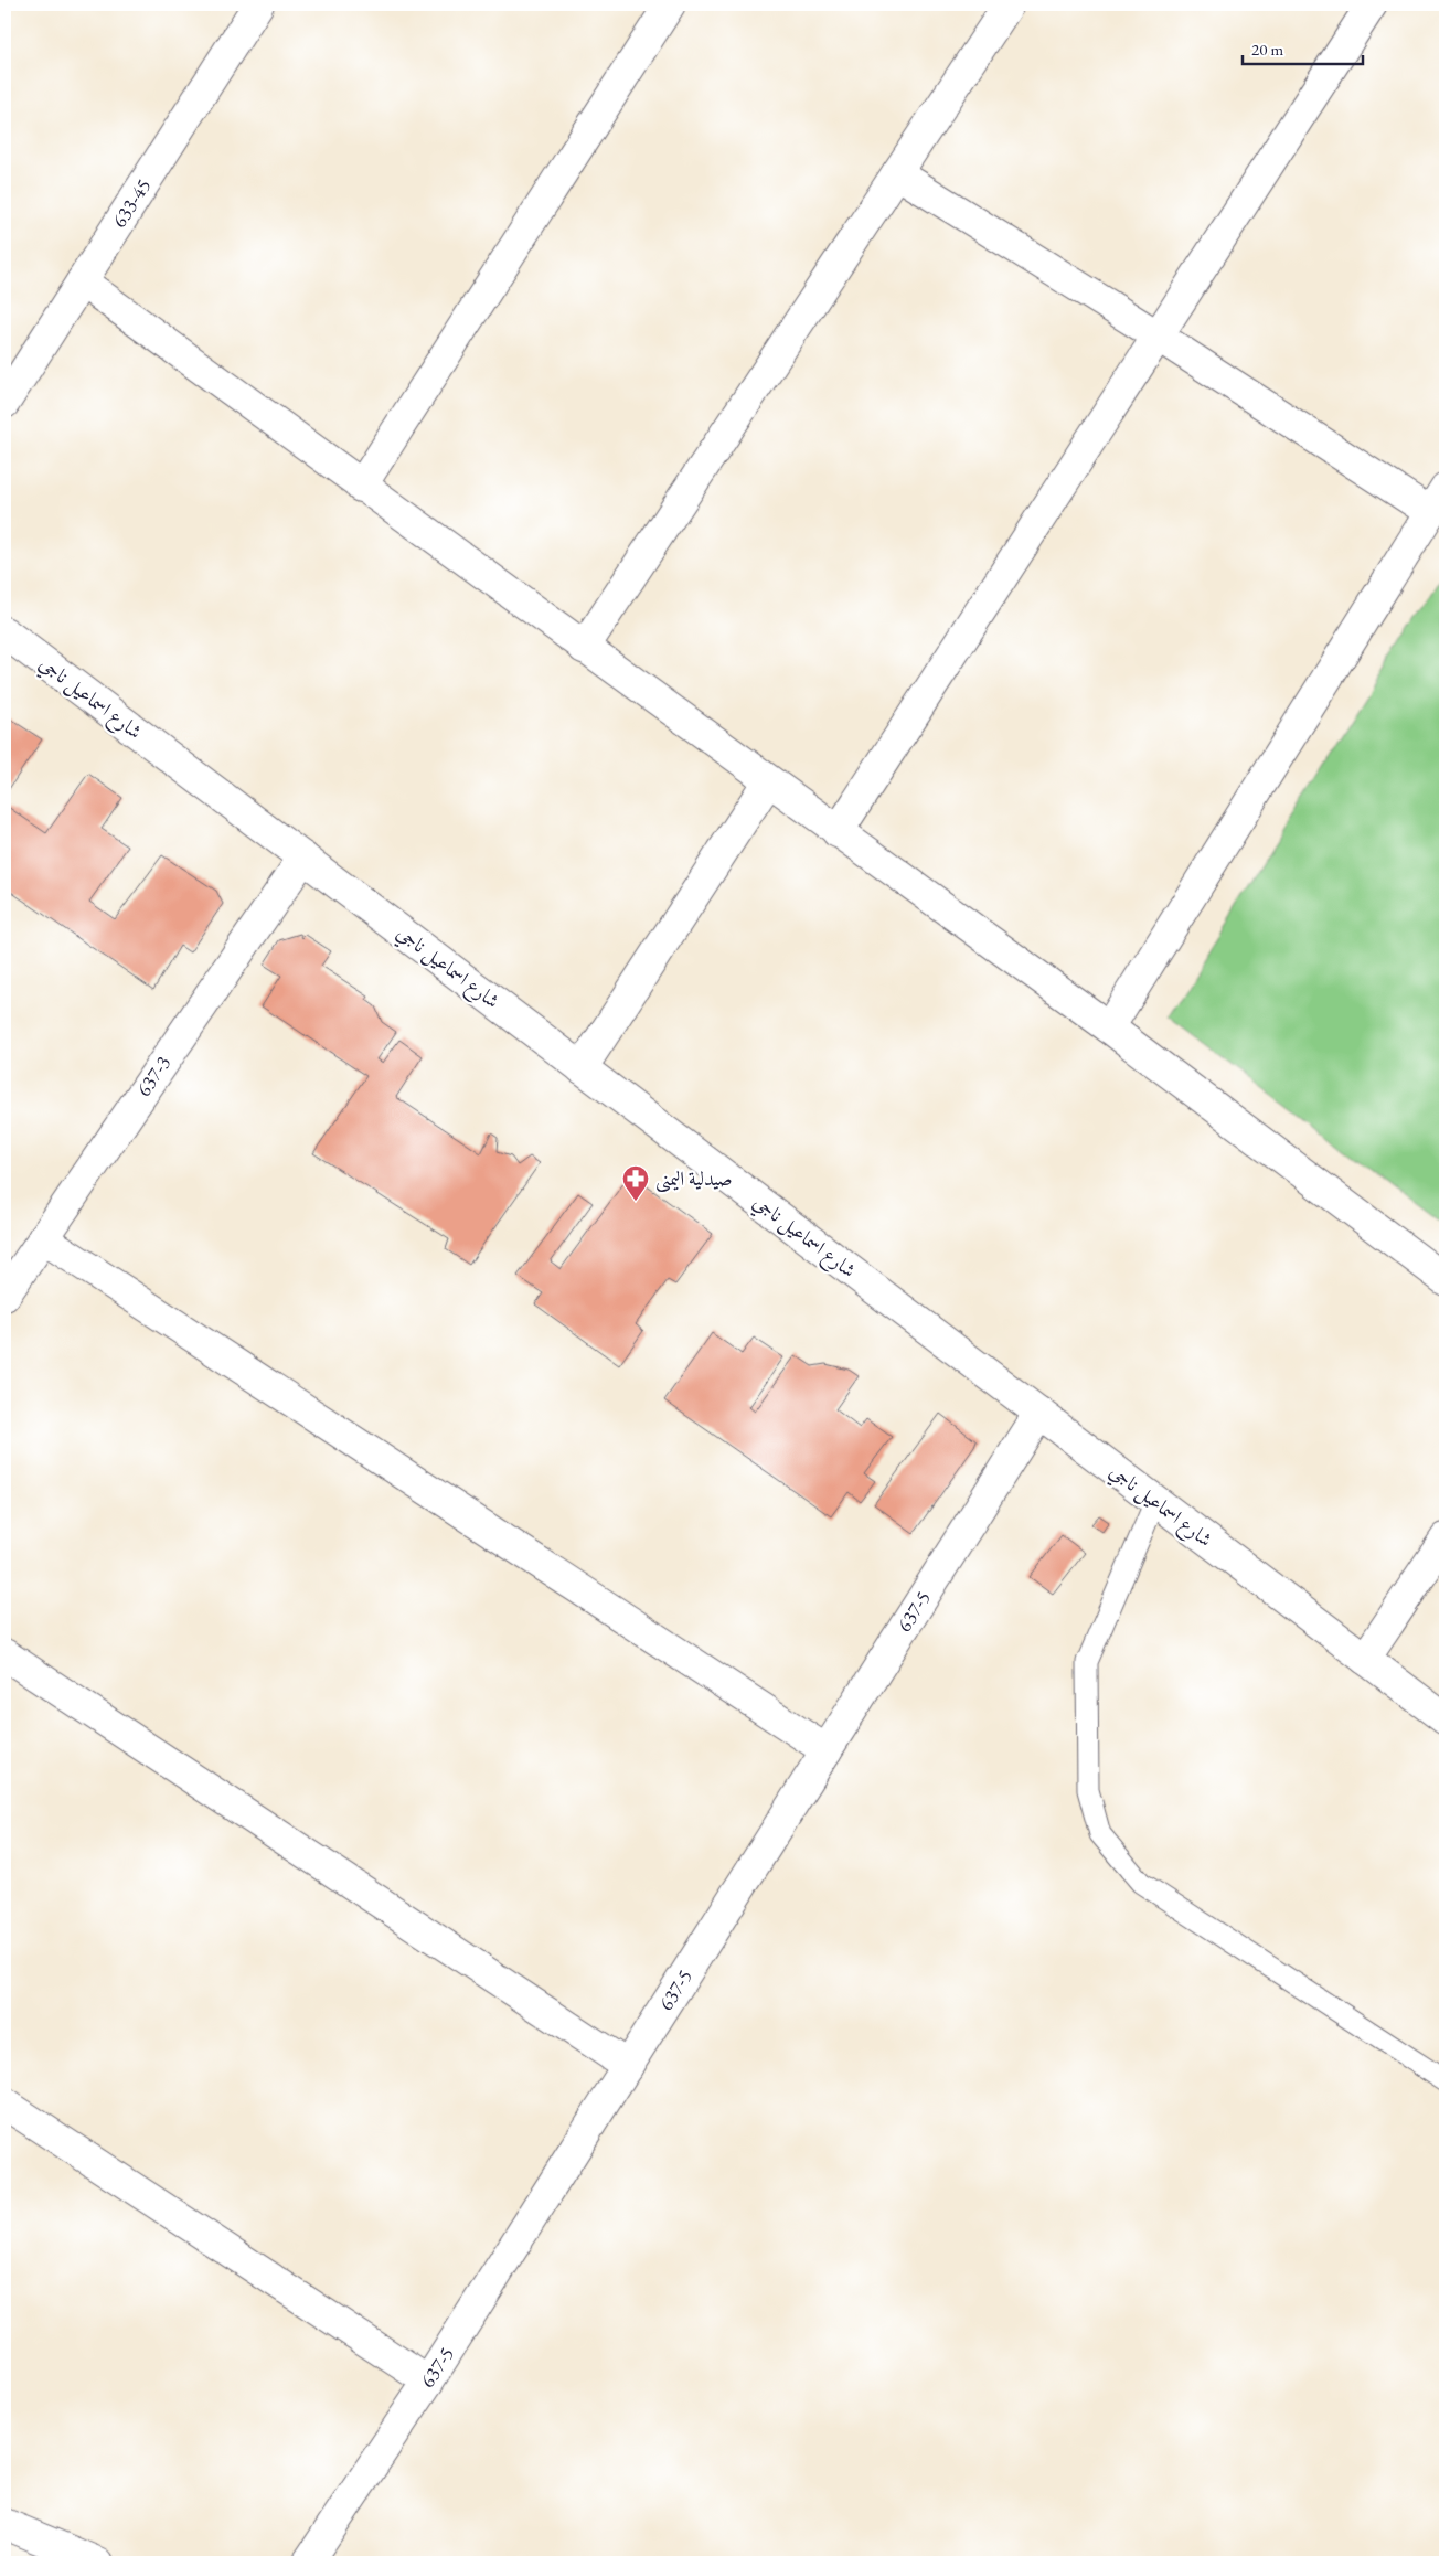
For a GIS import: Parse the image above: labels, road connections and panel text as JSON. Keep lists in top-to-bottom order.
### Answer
{
  "streets": {
    "street": [
      "633-45",
      "شارع اسماعيل ناجي",
      "637-3",
      "637-5"
    ]
  },
  "crossings": [
    ["شارع اسماعيل ناجي", "637-3"],
    ["شارع اسماعيل ناجي", "637-5"]
  ],
  "places": {
    "pharmacy": ["صيدلية اليمنى"]
  },
  "scale_bar": "20 m"
}
